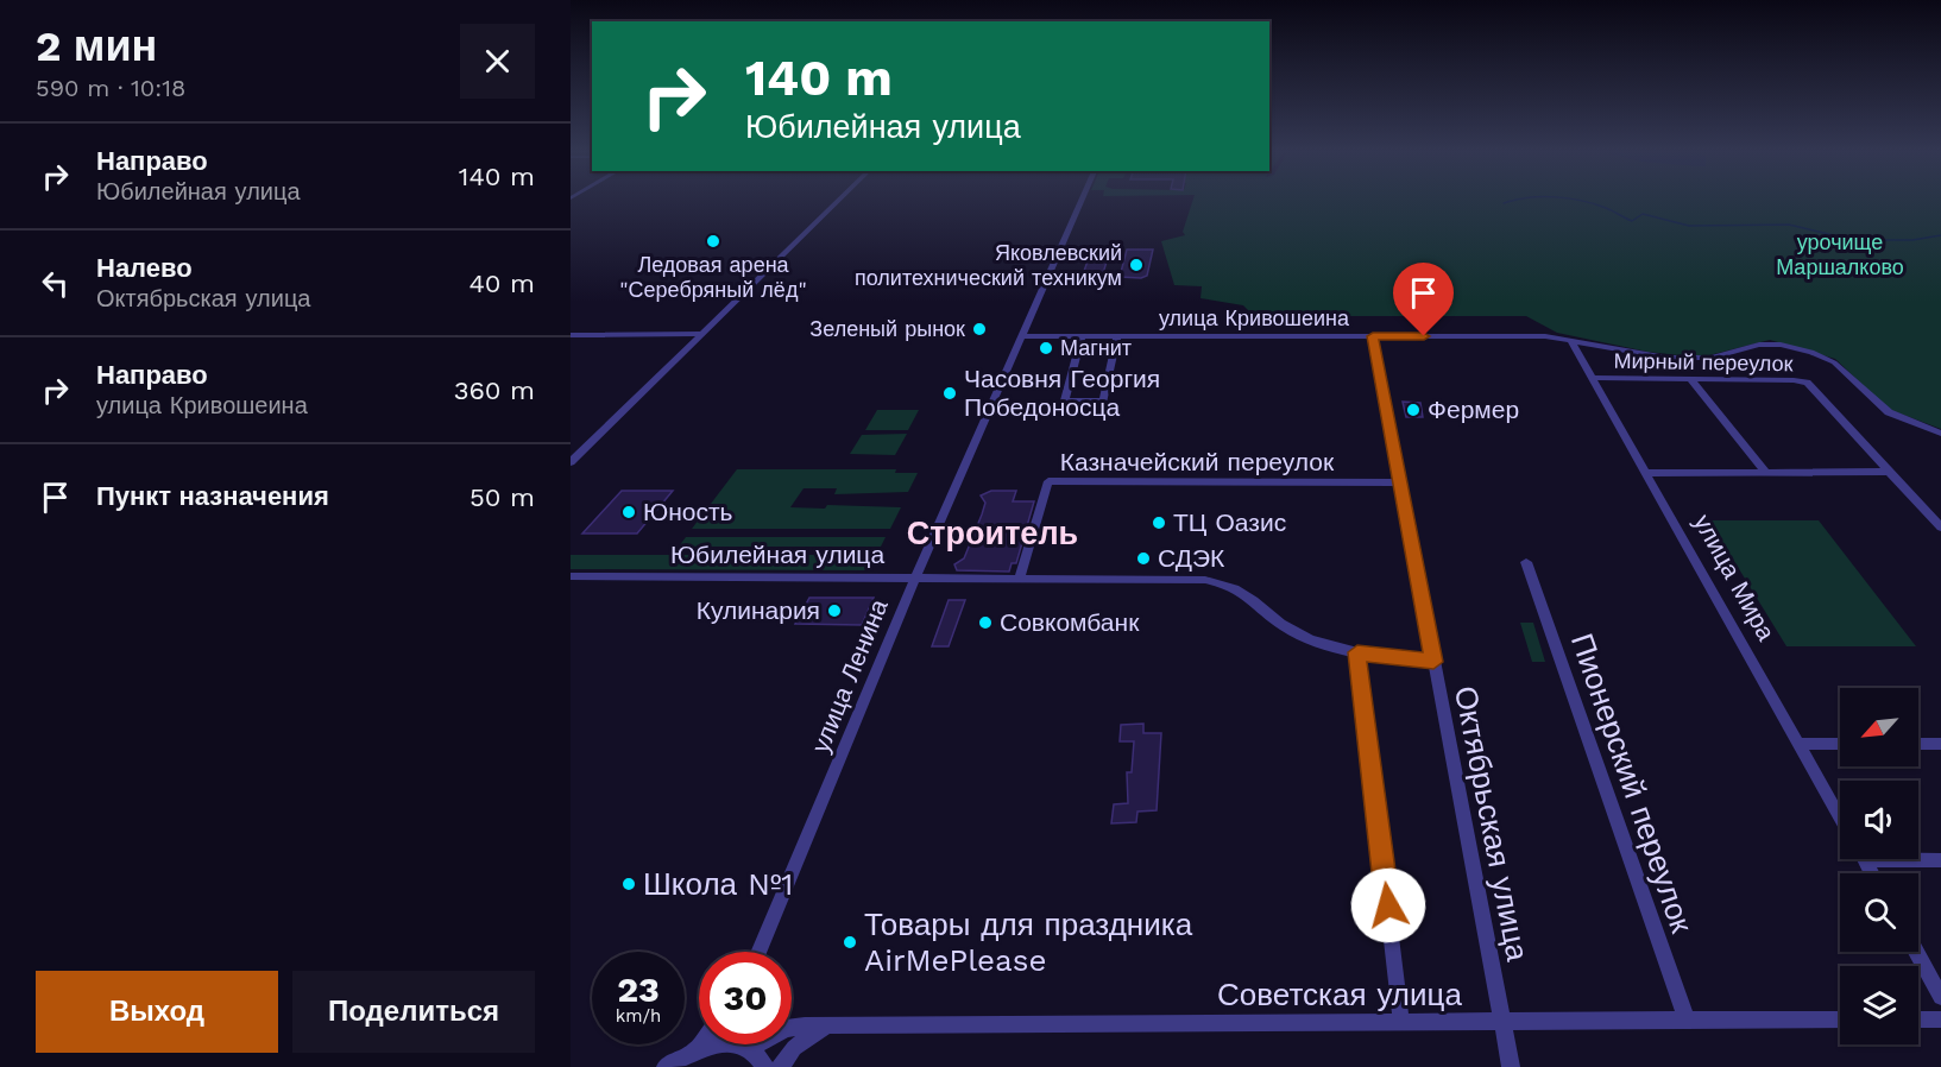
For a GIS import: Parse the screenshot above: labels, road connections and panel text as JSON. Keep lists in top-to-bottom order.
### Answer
{
  "streets": {
    "street": [
      "улица Кривошеина",
      "Мирный переулок",
      "Казначейский переулок",
      "Юбилейная улица",
      "улица Мира",
      "улица Ленина",
      "Пионерский переулок",
      "Октябрьская улица",
      "Советская улица"
    ]
  },
  "crossings": [
    ["улица Кривошеина", "улица Мира"],
    ["улица Кривошеина", "улица Ленина"],
    ["улица Кривошеина", "Октябрьская улица"],
    ["Мирный переулок", "улица Мира"],
    ["Казначейский переулок", "Юбилейная улица"],
    ["Казначейский переулок", "Октябрьская улица"],
    ["Юбилейная улица", "улица Ленина"],
    ["Юбилейная улица", "Октябрьская улица"],
    ["Пионерский переулок", "Советская улица"],
    ["Октябрьская улица", "Советская улица"]
  ],
  "districts": ["Строитель"],
  "parks": ["урочище Маршалково"],
  "places": [
    "Ледовая арена \"Серебряный лёд\"",
    "Яковлевский политехнический техникум",
    "Зеленый рынок",
    "Магнит",
    "Часовня Георгия Победоносца",
    "Фермер",
    "Юность",
    "ТЦ Оазис",
    "СДЭК",
    "Кулинария",
    "Совкомбанк",
    "Школа №1",
    "Товары для праздника AirMePlease"
  ],
  "north": "bottom left",
  "page": {
    "heading": ["2 мин", "590 m · 10:18"],
    "turn": ["140 m", "Юбилейная улица"],
    "list": [
      {
        "name": "Направо",
        "note": "Юбилейная улица",
        "value": "140 m"
      },
      {
        "name": "Налево",
        "note": "Октябрьская улица",
        "value": "40 m"
      },
      {
        "name": "Направо",
        "note": "улица Кривошеина",
        "value": "360 m"
      },
      {
        "name": "Пункт назначения",
        "value": "50 m"
      }
    ],
    "speed": "23 km/h",
    "limit": "30",
    "buttons": ["Выход", "Поделиться"]
  }
}
